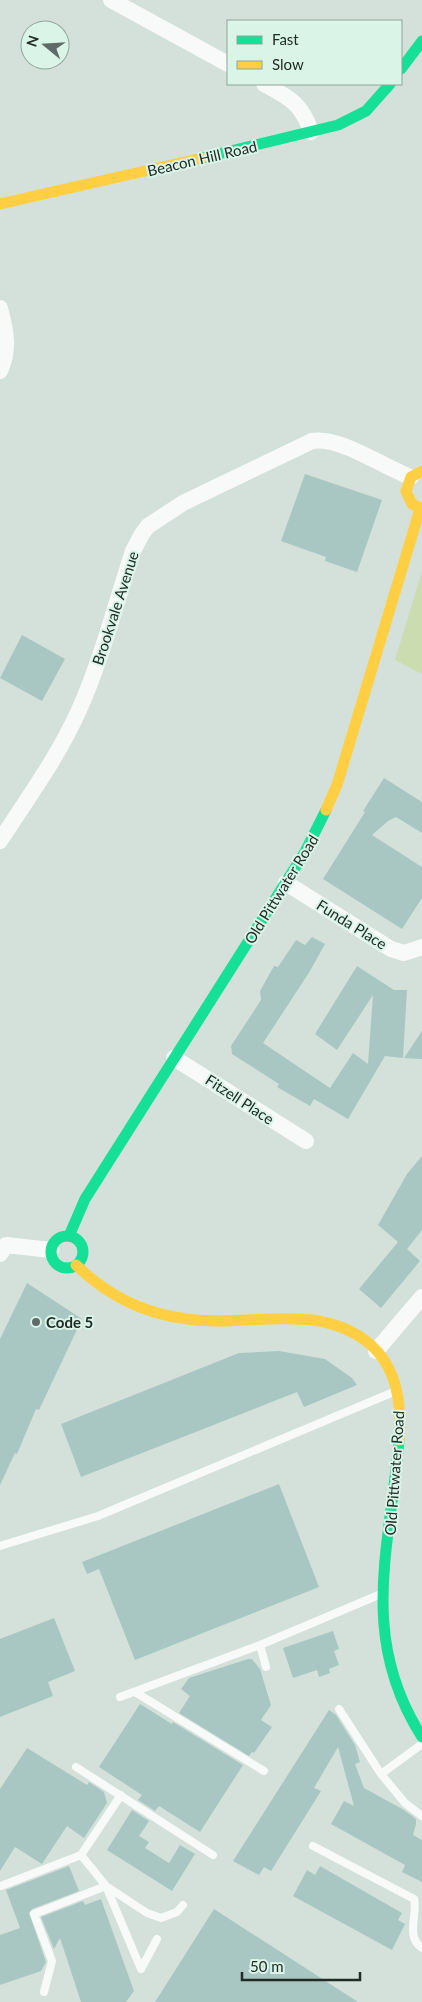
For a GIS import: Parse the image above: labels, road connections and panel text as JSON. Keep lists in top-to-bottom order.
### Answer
{
  "streets": {
    "street": [
      "Beacon Hill Road",
      "Brookvale Avenue",
      "Old Pittwater Road",
      "Funda Place",
      "Fitzell Place"
    ]
  },
  "crossings": [
    ["Old Pittwater Road", "Funda Place"],
    ["Old Pittwater Road", "Fitzell Place"]
  ],
  "places": ["Code 5"],
  "legend": ["Fast", "Slow"],
  "scale_bar": "50 m",
  "north": "left"
}
